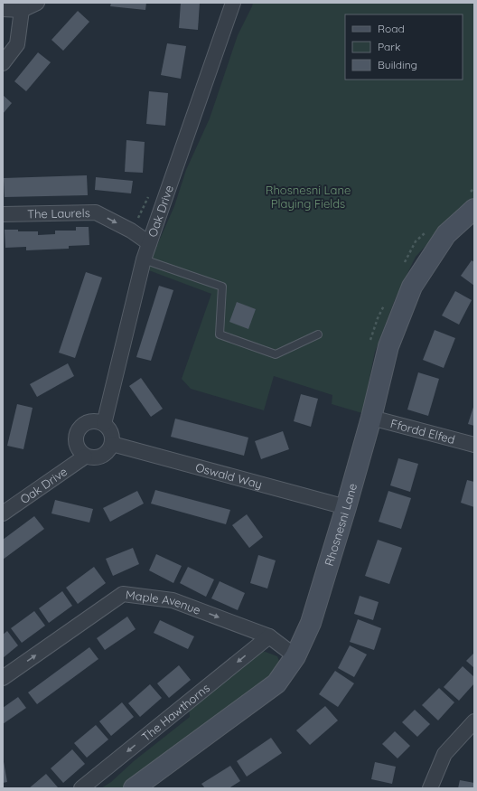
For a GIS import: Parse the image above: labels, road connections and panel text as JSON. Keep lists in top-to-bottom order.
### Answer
{
  "streets": {
    "main road": ["Rhosnesni Lane"],
    "street": [
      "Oak Drive",
      "The Laurels",
      "Ffordd Elfed",
      "Oswald Way",
      "Maple Avenue",
      "The Hawthorns"
    ]
  },
  "crossings": [
    ["Oak Drive", "The Laurels"],
    ["Oak Drive", "Oswald Way"],
    ["Ffordd Elfed", "Rhosnesni Lane"],
    ["Oswald Way", "Rhosnesni Lane"],
    ["Rhosnesni Lane", "Maple Avenue"],
    ["Maple Avenue", "The Hawthorns"]
  ],
  "one_way": ["The Laurels", "Maple Avenue", "The Hawthorns"],
  "parks": ["Rhosnesni Lane Playing Fields"],
  "legend": ["Road", "Park", "Building"]
}
